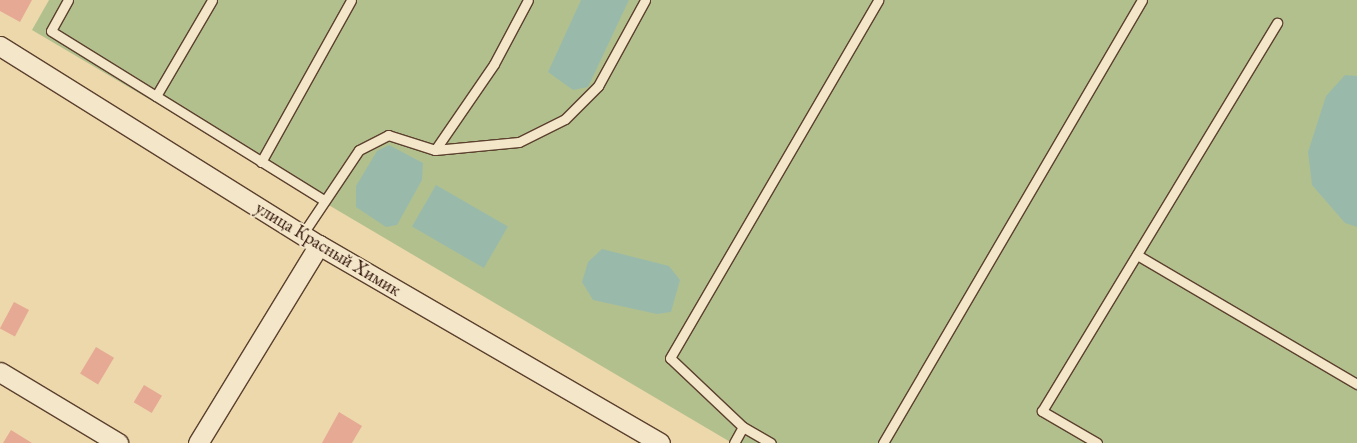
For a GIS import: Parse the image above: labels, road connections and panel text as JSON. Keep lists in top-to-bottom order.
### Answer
{
  "streets": {
    "street": ["улица Красный Химик"]
  }
}
